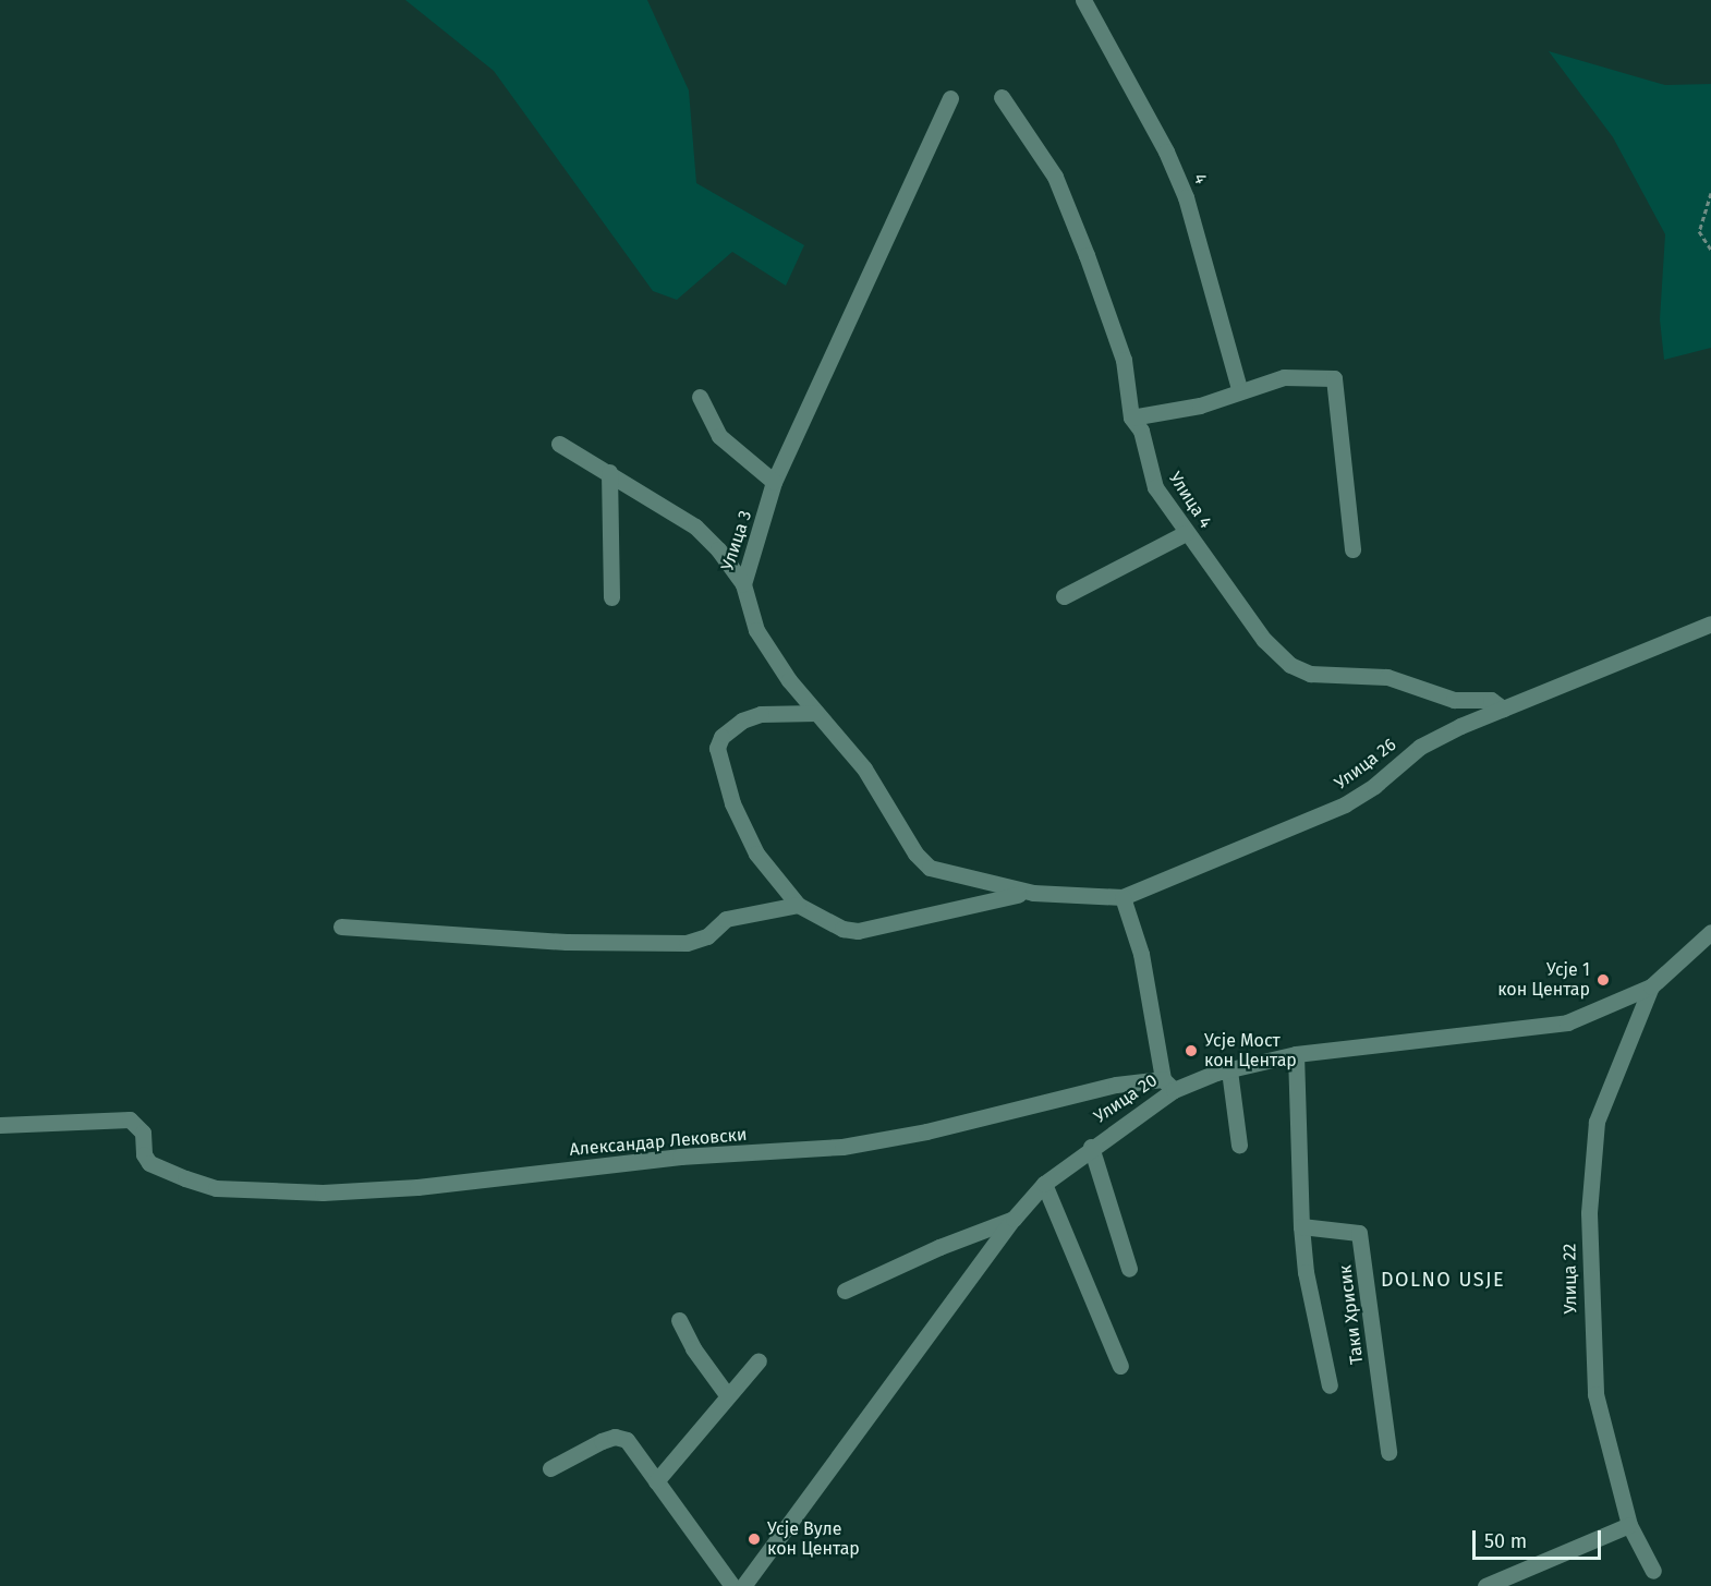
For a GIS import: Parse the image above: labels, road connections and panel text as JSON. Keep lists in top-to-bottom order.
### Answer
{
  "streets": {
    "street": [
      "4",
      "Улица 4",
      "Улица 3",
      "Улица 26",
      "Улица 20",
      "Александар Лековски",
      "Улица 22",
      "Таки Хрисик"
    ]
  },
  "crossings": [
    ["Улица 4", "Улица 26"],
    ["Улица 3", "Улица 26"],
    ["Улица 20", "Александар Лековски"],
    ["Улица 20", "Улица 22"]
  ],
  "districts": ["DOLNO USJE"],
  "places": ["Усје 1 кон Центар", "Усје Мост кон Центар", "Усје Вуле кон Центар"],
  "scale_bar": "50 m"
}
